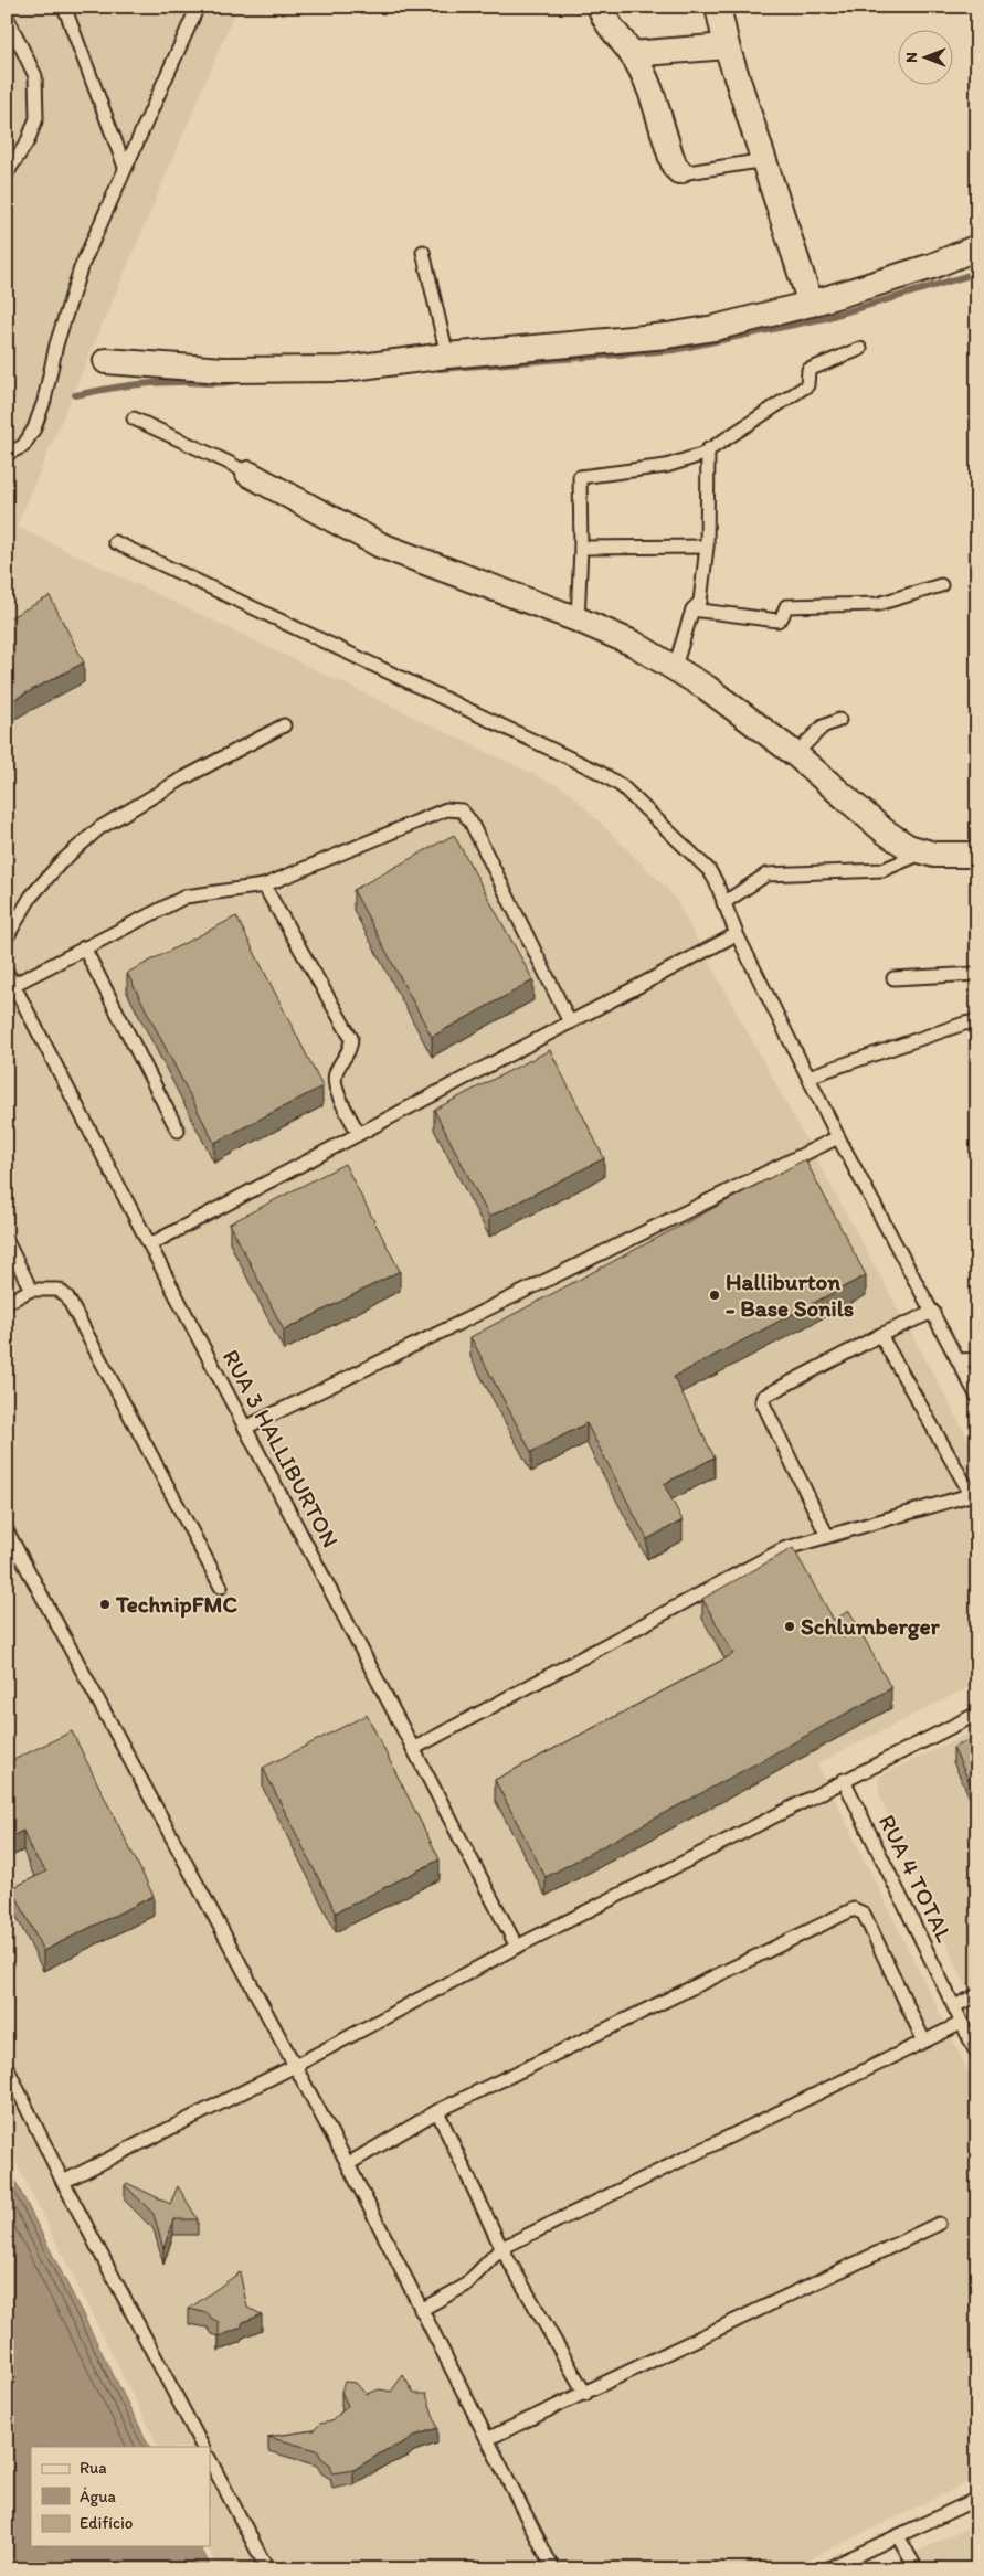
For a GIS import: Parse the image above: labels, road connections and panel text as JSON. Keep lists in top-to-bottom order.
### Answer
{
  "streets": {
    "lane": ["RUA 3 HALLIBURTON", "RUA 4 TOTAL"]
  },
  "places": ["Halliburton - Base Sonils", "TechnipFMC", "Schlumberger"],
  "legend": ["Rua", "Água", "Edifício"],
  "north": "left"
}
